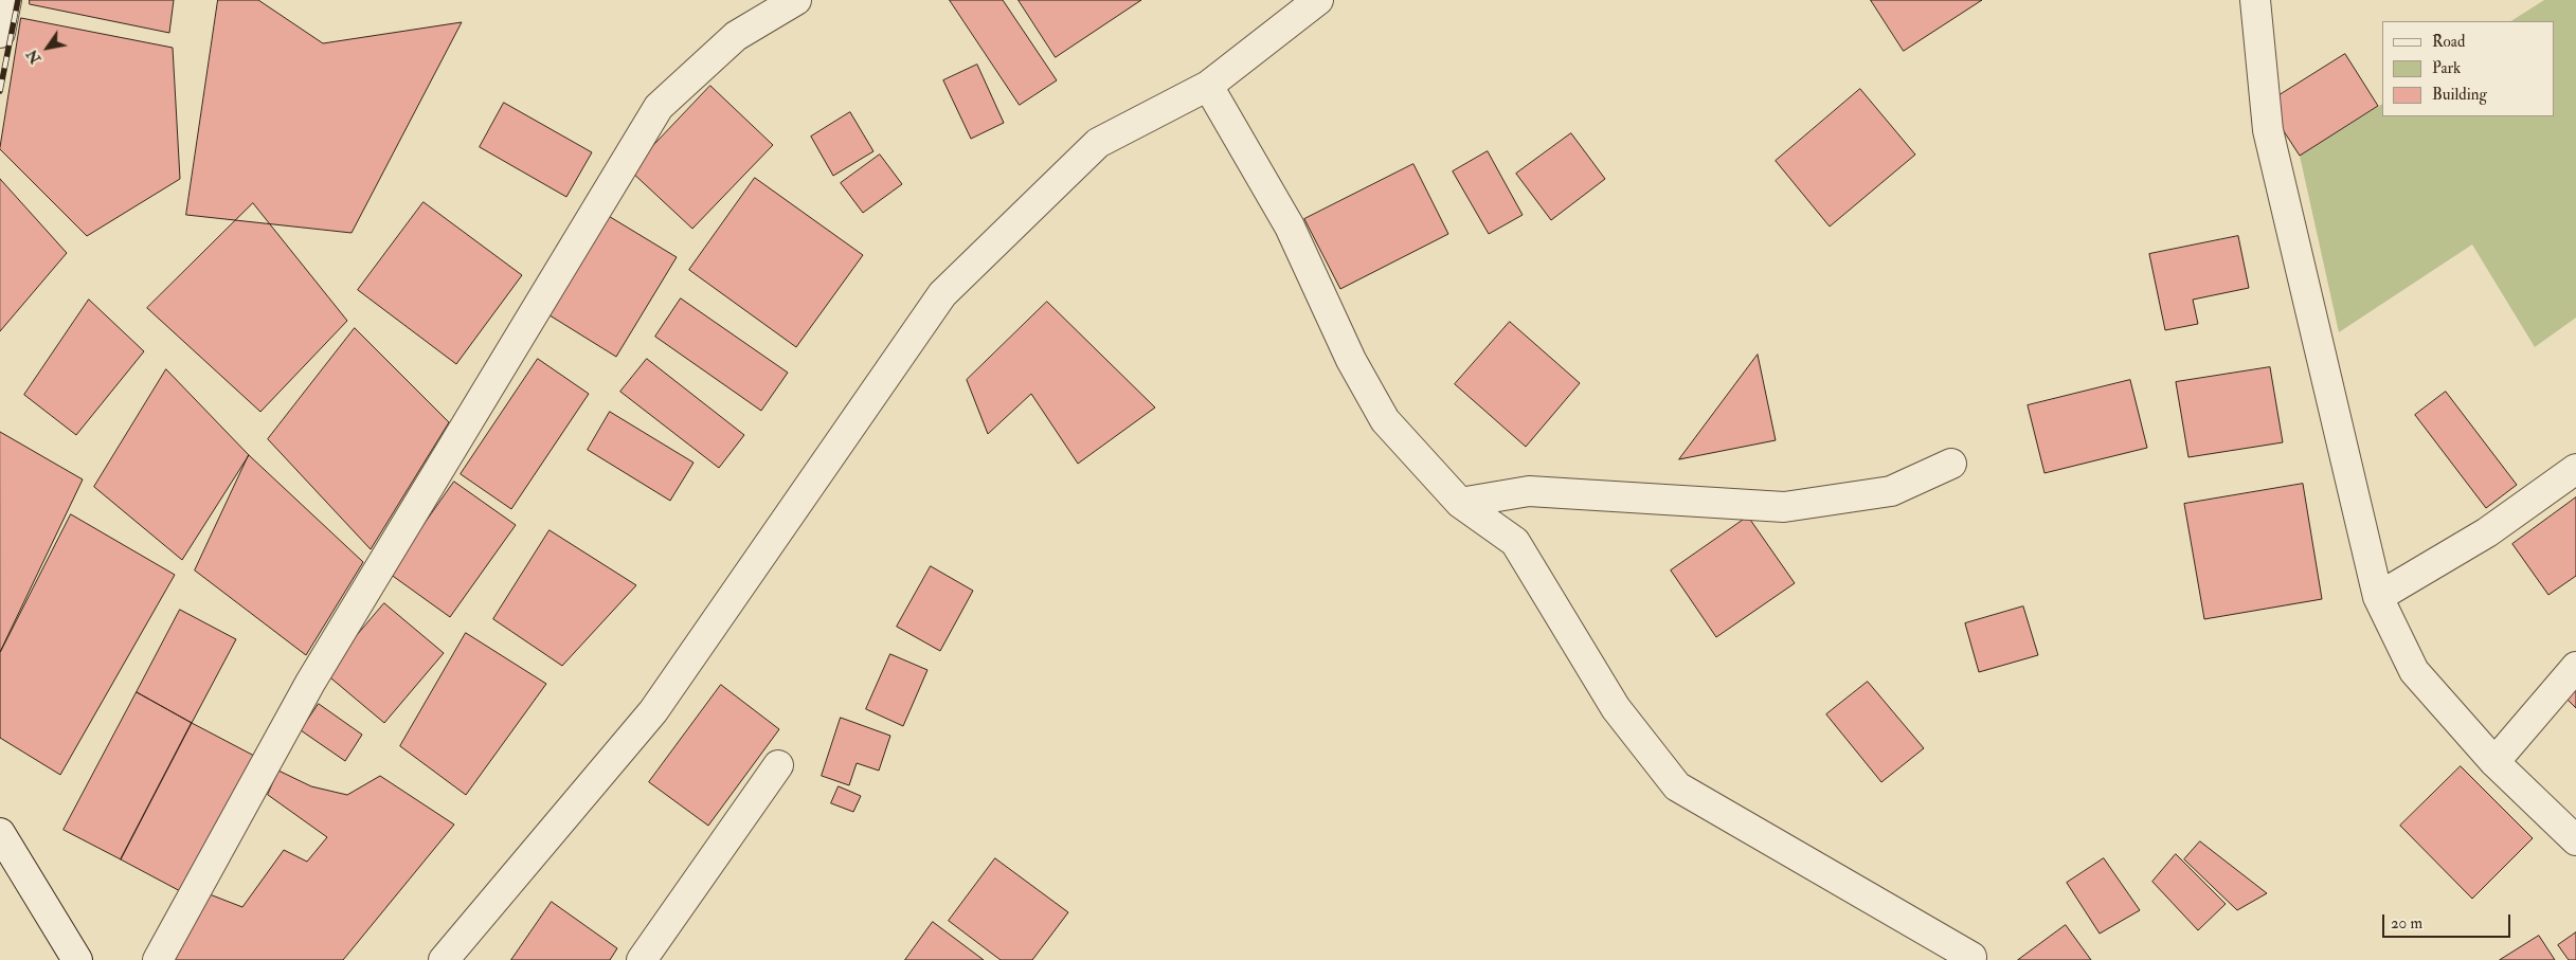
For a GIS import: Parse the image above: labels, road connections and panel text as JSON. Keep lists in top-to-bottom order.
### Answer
{
  "legend": ["Road", "Park", "Building"],
  "scale_bar": "20 m",
  "north": "bottom left"
}
